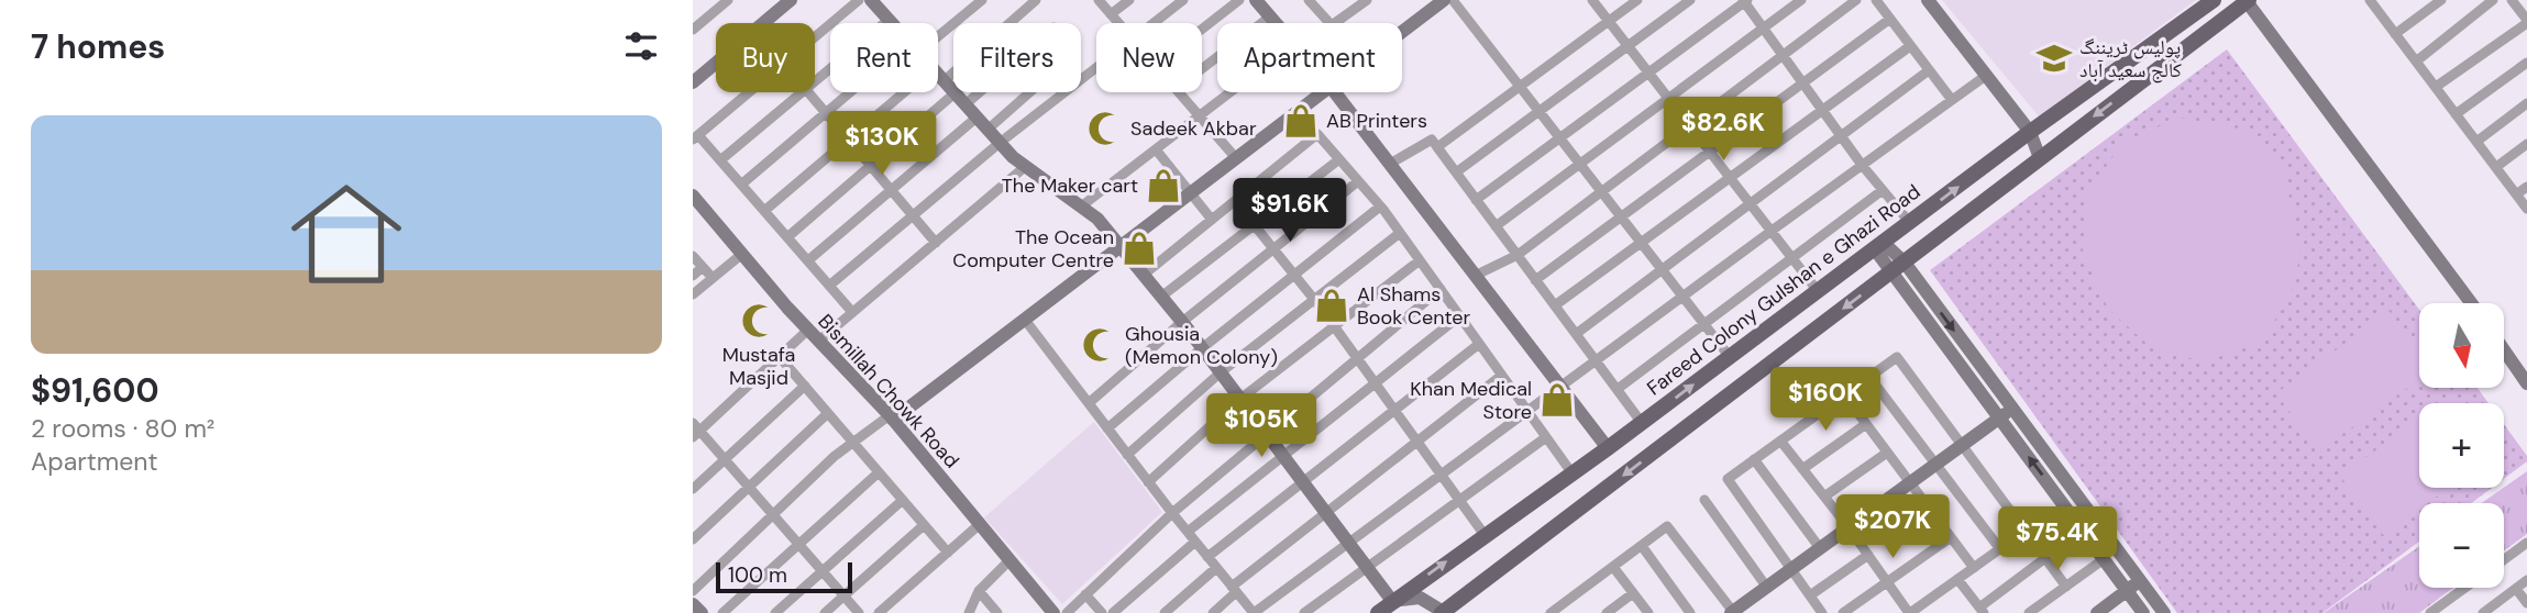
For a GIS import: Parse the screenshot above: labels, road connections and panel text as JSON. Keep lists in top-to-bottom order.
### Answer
{
  "streets": {
    "main road": ["Fareed Colony Gulshan e Ghazi Road"],
    "street": ["Bismillah Chowk Road"]
  },
  "places": {
    "school or university": ["پولیس ٹریننگ کالج سعید آباد"],
    "shop": [
      "AB Printers",
      "The Maker cart",
      "The Ocean Computer Centre",
      "Al Shams Book Center",
      "Khan Medical Store"
    ],
    "mosque": ["Sadeek Akbar", "Mustafa Masjid", "Ghousia (Memon Colony)"]
  },
  "scale_bar": "100 m",
  "north": "bottom",
  "page": {
    "heading": "7 homes",
    "chip": [
      "Buy",
      "Rent",
      "Filters",
      "New",
      "Apartment"
    ],
    "list": [
      {
        "name": "$91,600",
        "note": "2 rooms · 80 m² · Apartment"
      }
    ],
    "price": [
      "$82.6K",
      "$130K",
      "$91.6K",
      "$160K",
      "$105K",
      "$207K",
      "$75.4K"
    ],
    "map_buttons": ["+", "−"],
    "scale": "100 m"
  }
}
